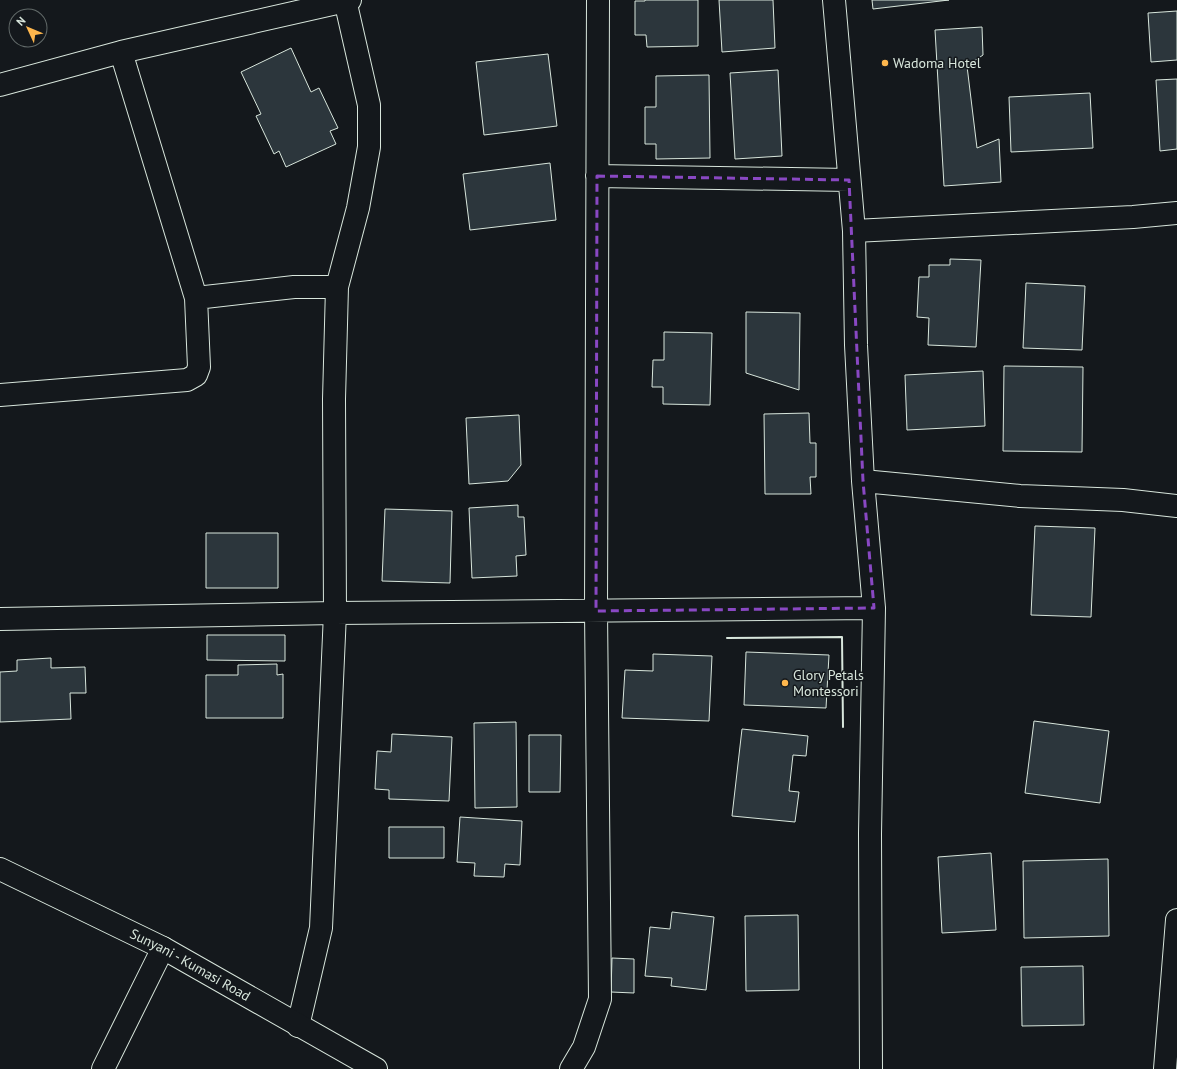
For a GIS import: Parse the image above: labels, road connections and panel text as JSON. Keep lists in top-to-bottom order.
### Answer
{
  "streets": {
    "street": ["Sunyani - Kumasi Road"]
  },
  "places": ["Wadoma Hotel", "Glory Petals Montessori"],
  "north": "top left"
}
